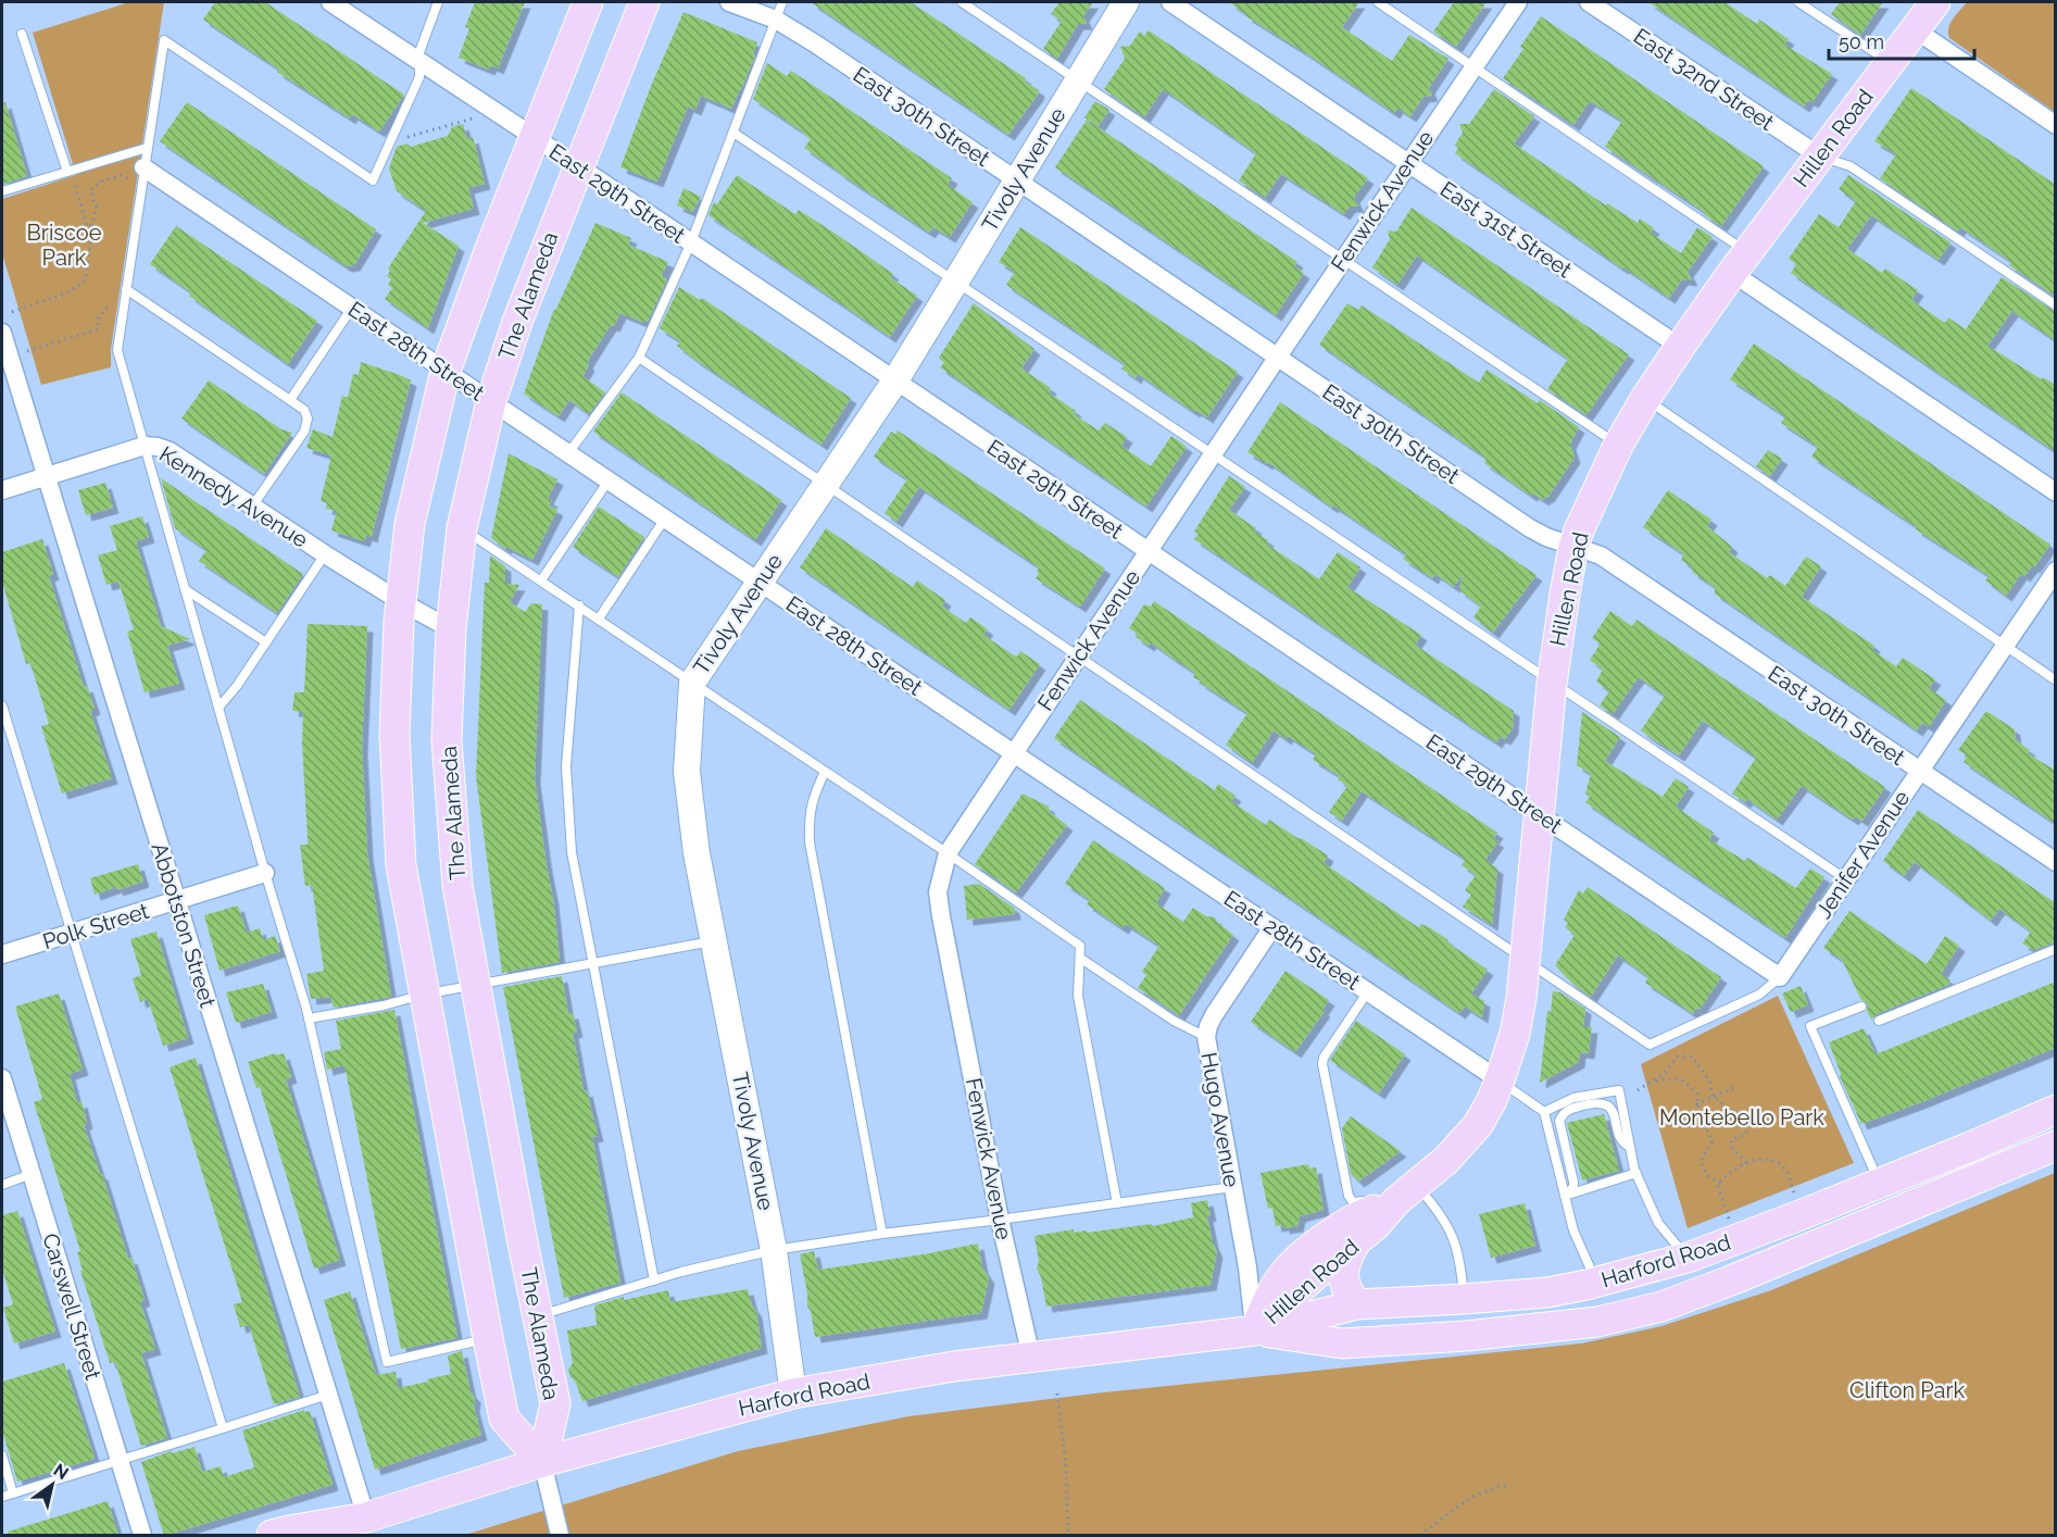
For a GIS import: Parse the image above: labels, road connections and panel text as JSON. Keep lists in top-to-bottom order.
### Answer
{
  "streets": {
    "main road": ["Hillen Road", "The Alameda", "Harford Road"],
    "street": [
      "East 32nd Street",
      "East 30th Street",
      "Tivoly Avenue",
      "East 29th Street",
      "Fenwick Avenue",
      "East 31st Street",
      "East 28th Street",
      "Kennedy Avenue",
      "Jenifer Avenue",
      "Abbotston Street",
      "Polk Street",
      "Hugo Avenue",
      "Carswell Street"
    ]
  },
  "crossings": [
    ["East 32nd Street", "Hillen Road"],
    ["East 30th Street", "Hillen Road"],
    ["East 30th Street", "Tivoly Avenue"],
    ["East 30th Street", "Fenwick Avenue"],
    ["East 30th Street", "Jenifer Avenue"],
    ["Hillen Road", "East 29th Street"],
    ["Hillen Road", "East 31st Street"],
    ["Hillen Road", "East 28th Street"],
    ["Hillen Road", "Hugo Avenue"],
    ["Hillen Road", "Harford Road"],
    ["Tivoly Avenue", "East 29th Street"],
    ["Tivoly Avenue", "East 28th Street"],
    ["Tivoly Avenue", "Harford Road"],
    ["East 29th Street", "Fenwick Avenue"],
    ["East 29th Street", "The Alameda"],
    ["East 29th Street", "Jenifer Avenue"],
    ["Fenwick Avenue", "East 31st Street"],
    ["Fenwick Avenue", "East 28th Street"],
    ["Fenwick Avenue", "Harford Road"],
    ["The Alameda", "East 28th Street"],
    ["The Alameda", "Kennedy Avenue"],
    ["The Alameda", "Harford Road"],
    ["East 28th Street", "Hugo Avenue"],
    ["Kennedy Avenue", "Abbotston Street"],
    ["Abbotston Street", "Polk Street"],
    ["Abbotston Street", "Harford Road"],
    ["Hugo Avenue", "Harford Road"]
  ],
  "parks": ["Briscoe Park", "Montebello Park", "Clifton Park"],
  "scale_bar": "50 m",
  "north": "top right"
}
